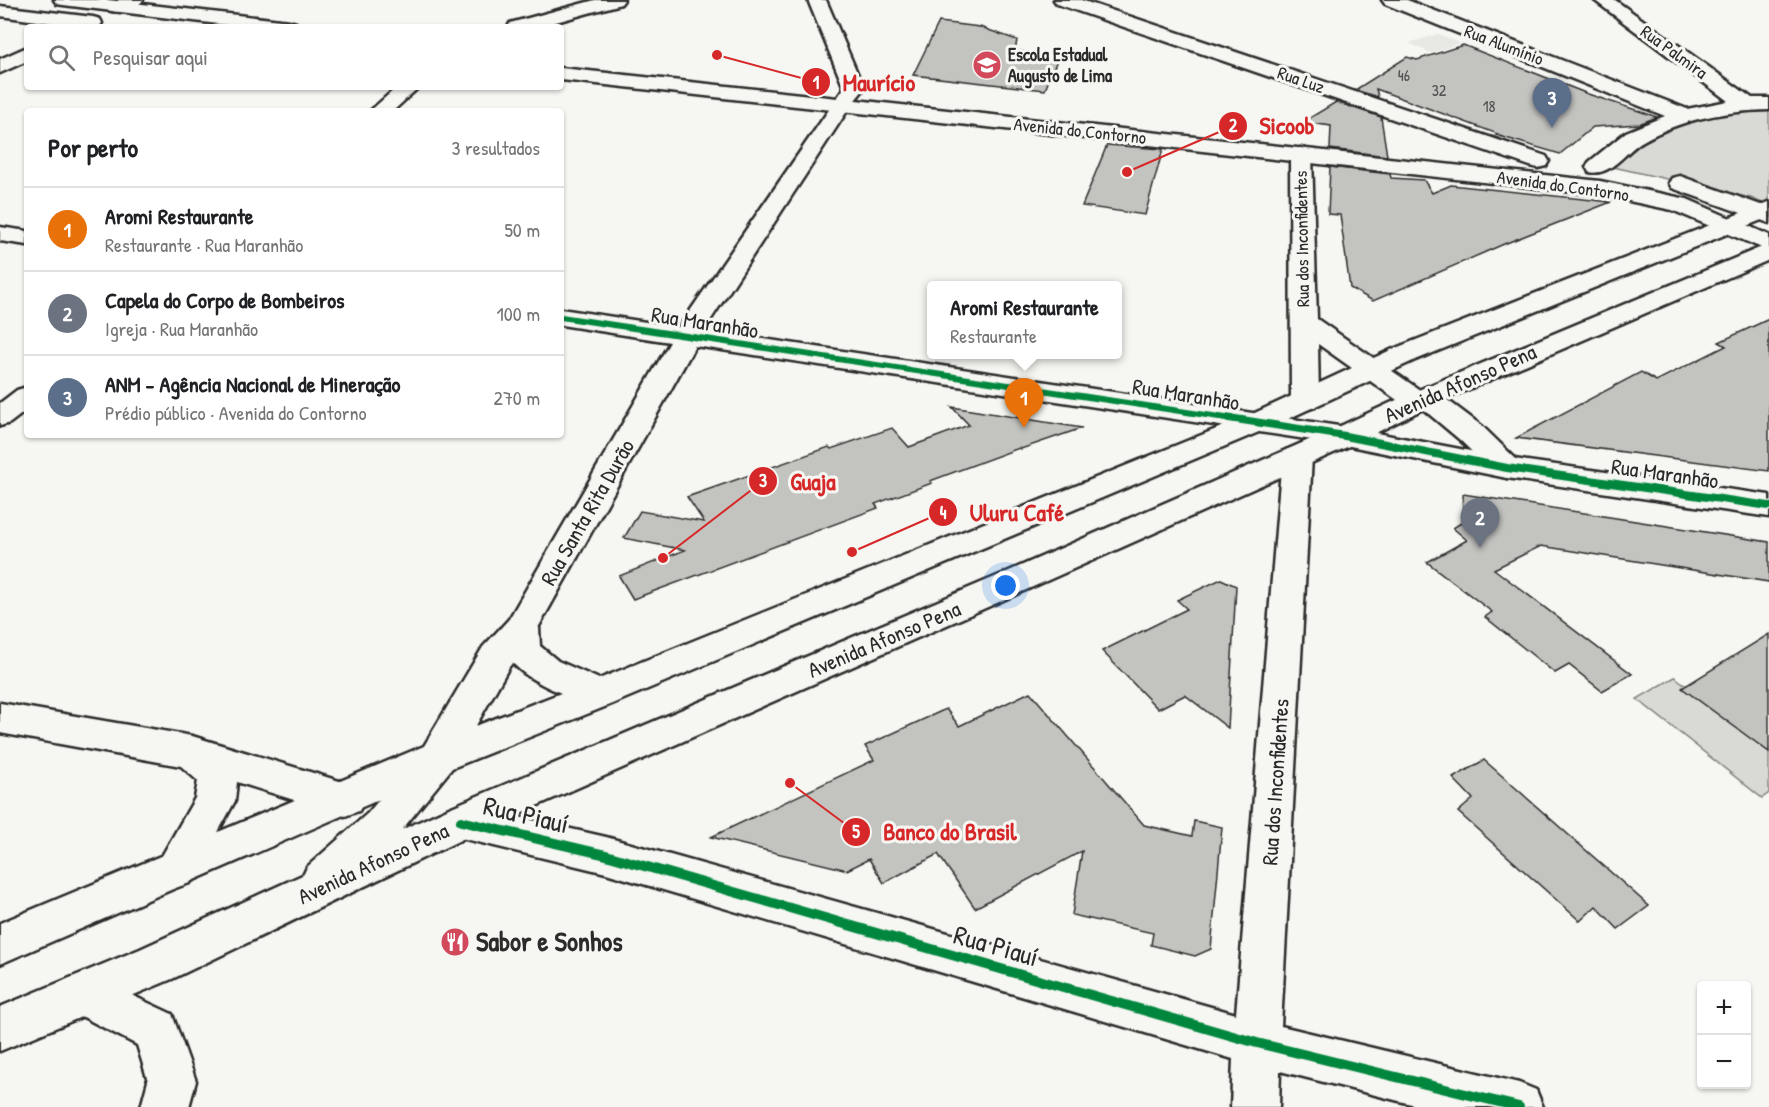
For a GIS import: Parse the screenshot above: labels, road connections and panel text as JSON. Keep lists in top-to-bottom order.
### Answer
{
  "streets": {
    "street": [
      "Rua Alumínio",
      "Rua Palmira",
      "Rua Luz",
      "Avenida do Contorno",
      "Rua dos Inconfidentes",
      "Rua Maranhão",
      "Avenida Afonso Pena",
      "Rua Santa Rita Durão",
      "Rua Piauí"
    ]
  },
  "crossings": [
    ["Rua Luz", "Avenida do Contorno"],
    ["Avenida do Contorno", "Rua dos Inconfidentes"],
    ["Avenida do Contorno", "Avenida Afonso Pena"],
    ["Avenida do Contorno", "Rua Santa Rita Durão"],
    ["Rua dos Inconfidentes", "Rua Maranhão"],
    ["Rua dos Inconfidentes", "Avenida Afonso Pena"],
    ["Rua dos Inconfidentes", "Rua Piauí"],
    ["Rua Maranhão", "Avenida Afonso Pena"],
    ["Rua Maranhão", "Rua Santa Rita Durão"],
    ["Avenida Afonso Pena", "Rua Santa Rita Durão"],
    ["Avenida Afonso Pena", "Rua Piauí"]
  ],
  "places": {
    "other": [
      "Maurício",
      "Sicoob",
      "Uluru Café",
      "Guaja",
      "Banco do Brasil"
    ],
    "school or university": ["Escola Estadual Augusto de Lima"],
    "restaurant": ["Sabor e Sonhos"]
  },
  "house_numbers": ["46", "32", "18"],
  "page": {
    "search": "Pesquisar aqui",
    "pins": ["3", "1", "2"],
    "heading": ["Por perto", "3 resultados"],
    "list": [
      {
        "mark": "1",
        "name": "Aromi Restaurante",
        "note": "Restaurante · Rua Maranhão",
        "value": "50 m"
      },
      {
        "mark": "2",
        "name": "Capela do Corpo de Bombeiros",
        "note": "Igreja · Rua Maranhão",
        "value": "100 m"
      },
      {
        "mark": "3",
        "name": "ANM - Agência Nacional de Mineração",
        "note": "Prédio público · Avenida do Contorno",
        "value": "270 m"
      }
    ],
    "popup": ["Aromi Restaurante", "Restaurante"],
    "map_buttons": ["+", "−"]
  }
}
